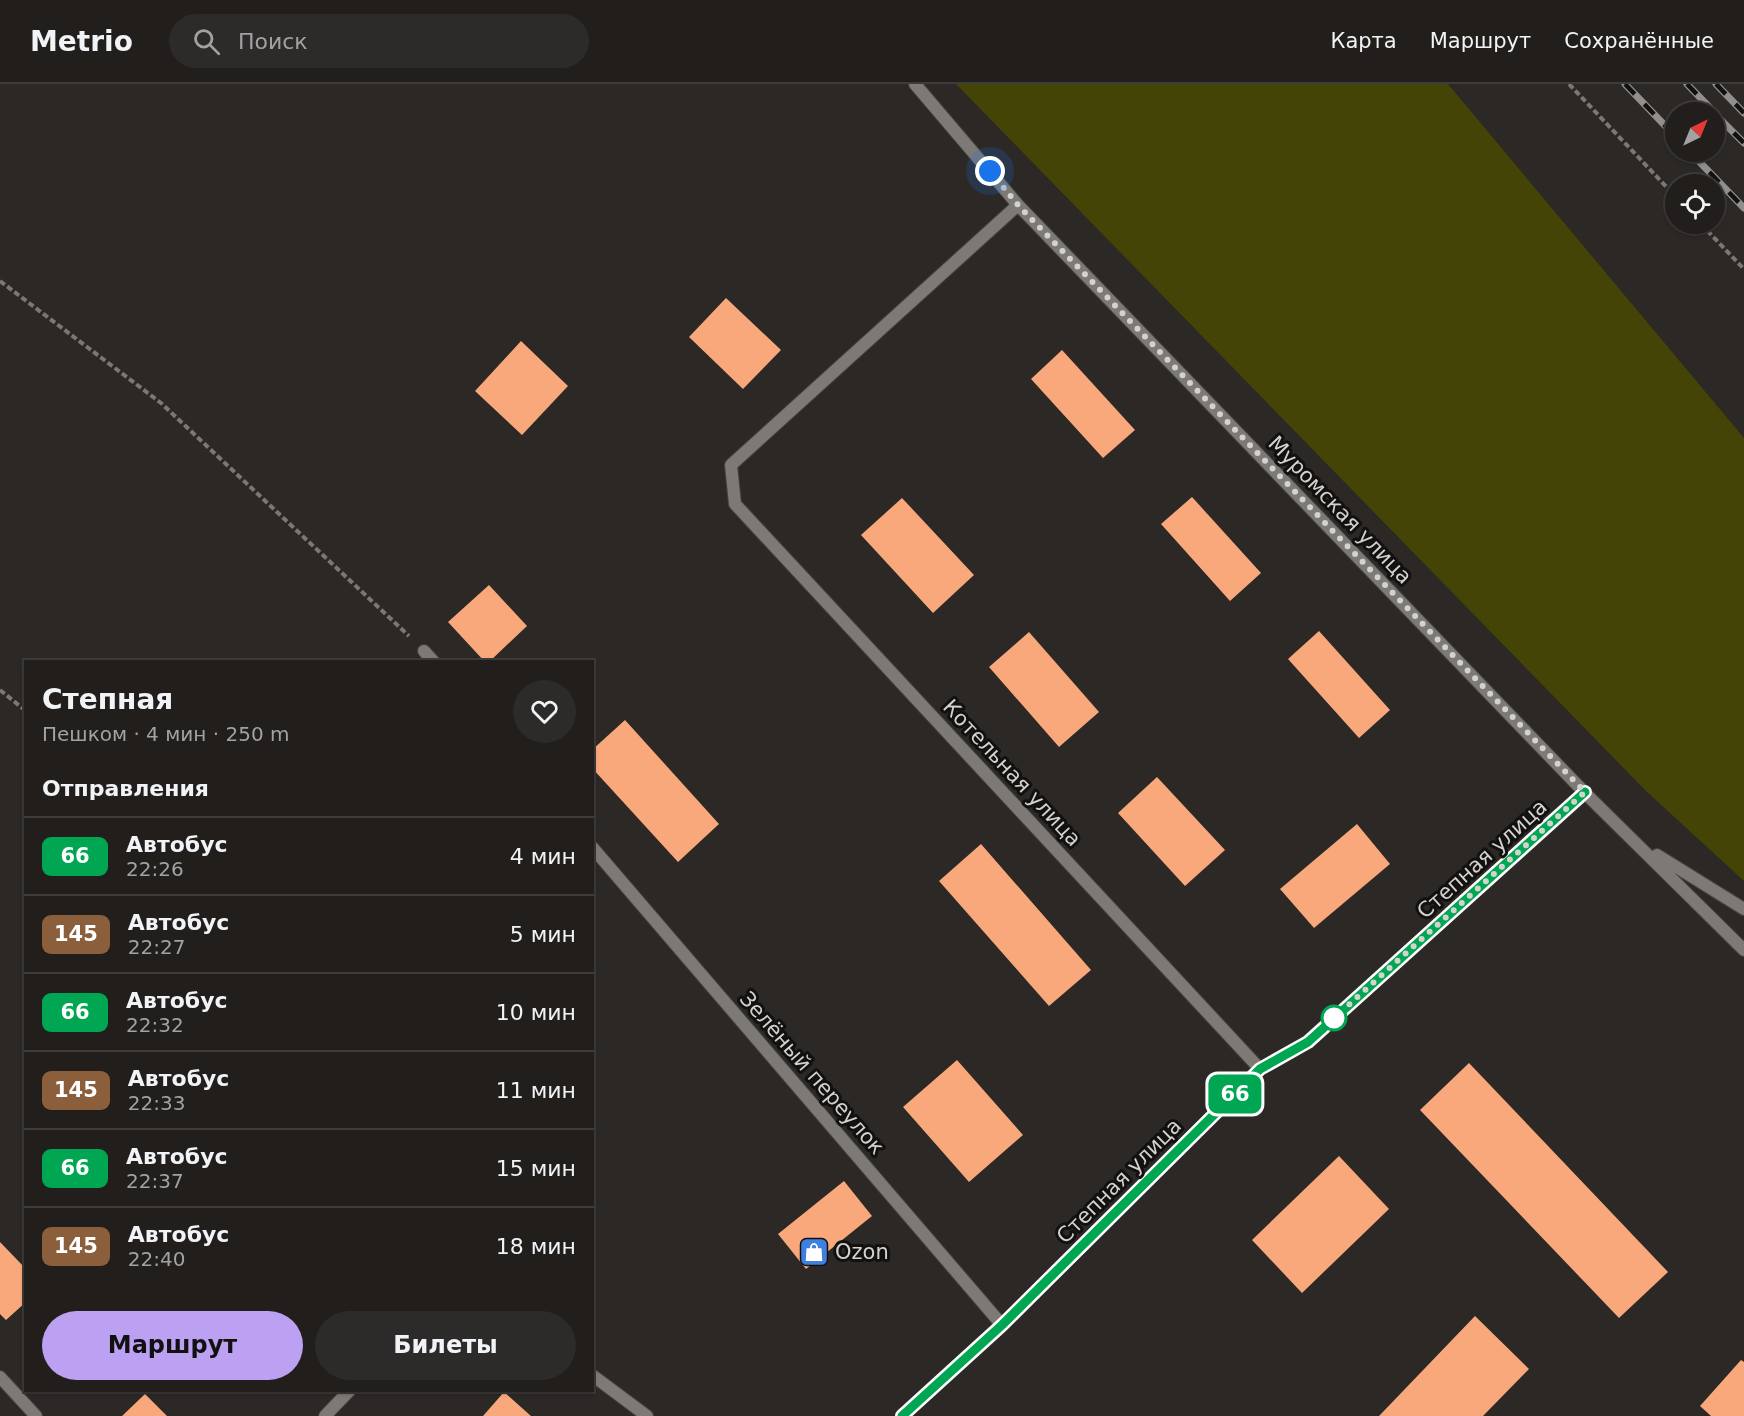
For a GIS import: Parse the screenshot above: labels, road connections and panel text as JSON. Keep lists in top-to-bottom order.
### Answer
{
  "streets": {
    "street": [
      "Муромская улица",
      "Котельная улица",
      "Степная улица",
      "Зелёный переулок"
    ]
  },
  "crossings": [
    ["Муромская улица", "Котельная улица"],
    ["Муромская улица", "Степная улица"],
    ["Котельная улица", "Степная улица"],
    ["Степная улица", "Зелёный переулок"]
  ],
  "places": {
    "shop": ["Ozon"]
  },
  "lines": ["bus line 66"],
  "north": "top right",
  "page": {
    "header": "Metrio",
    "search": "Поиск",
    "nav": ["Карта", "Маршрут", "Сохранённые"],
    "on_map": "66",
    "heading": [
      ["Степная", "Пешком · 4 мин · 250 m"],
      "Отправления"
    ],
    "list": [
      {
        "mark": "66",
        "name": "Автобус",
        "note": "22:26",
        "value": "4 мин"
      },
      {
        "mark": "145",
        "name": "Автобус",
        "note": "22:27",
        "value": "5 мин"
      },
      {
        "mark": "66",
        "name": "Автобус",
        "note": "22:32",
        "value": "10 мин"
      },
      {
        "mark": "145",
        "name": "Автобус",
        "note": "22:33",
        "value": "11 мин"
      },
      {
        "mark": "66",
        "name": "Автобус",
        "note": "22:37",
        "value": "15 мин"
      },
      {
        "mark": "145",
        "name": "Автобус",
        "note": "22:40",
        "value": "18 мин"
      }
    ],
    "buttons": ["Маршрут", "Билеты"]
  }
}
